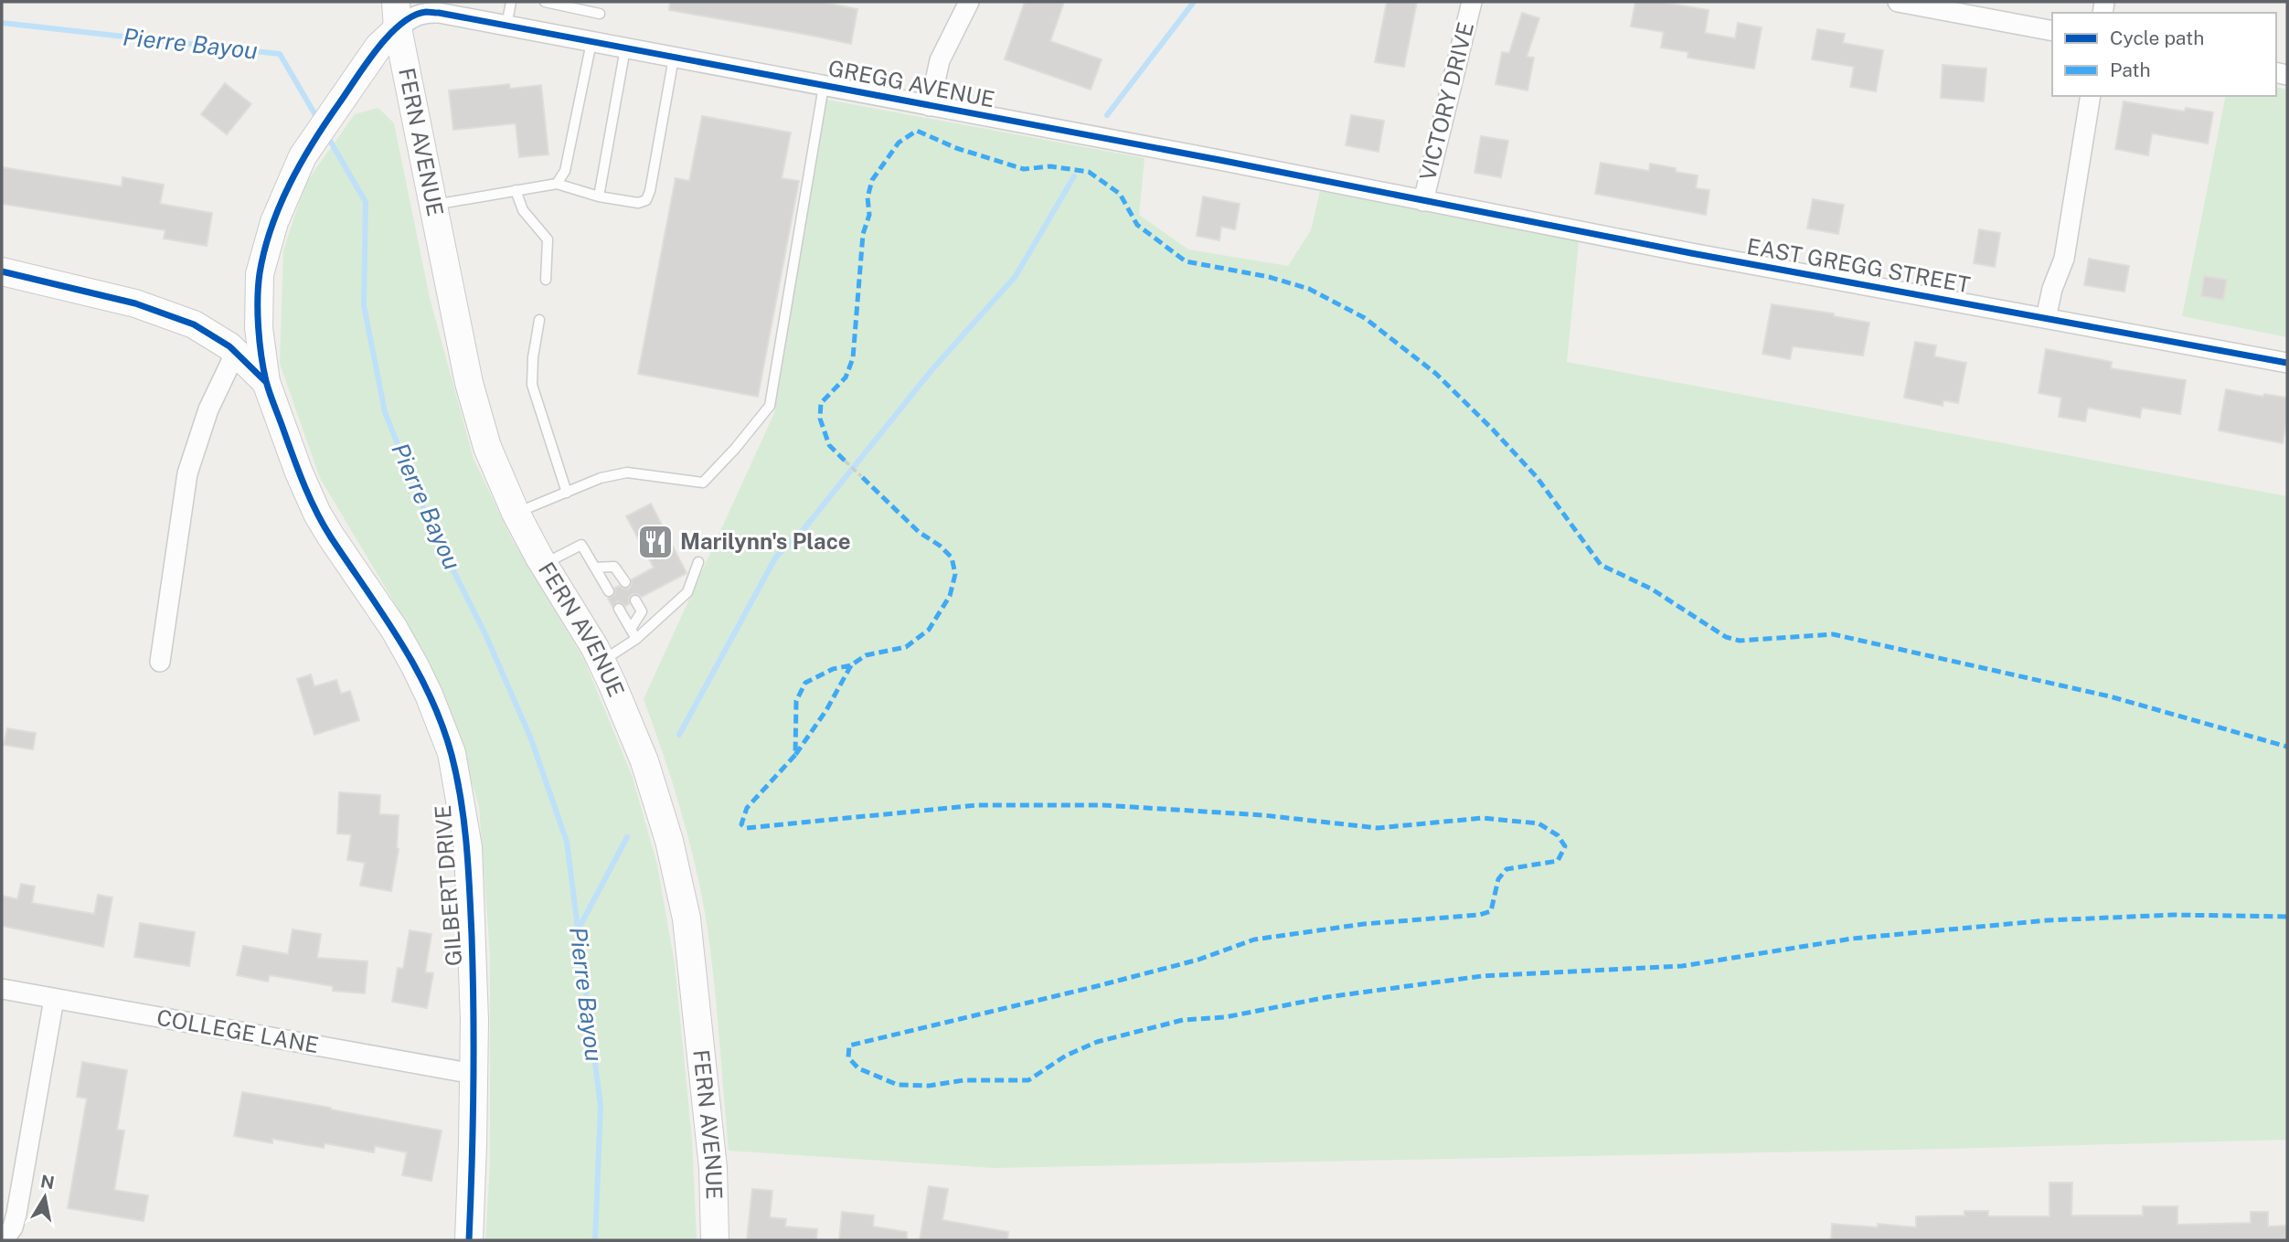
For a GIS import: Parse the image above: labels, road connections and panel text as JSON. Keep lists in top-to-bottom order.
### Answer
{
  "streets": {
    "street": [
      "GREGG AVENUE",
      "VICTORY DRIVE",
      "FERN AVENUE",
      "EAST GREGG STREET",
      "GILBERT DRIVE",
      "COLLEGE LANE"
    ]
  },
  "crossings": [
    ["GREGG AVENUE", "VICTORY DRIVE"],
    ["GREGG AVENUE", "FERN AVENUE"],
    ["GREGG AVENUE", "EAST GREGG STREET"],
    ["VICTORY DRIVE", "EAST GREGG STREET"],
    ["GILBERT DRIVE", "COLLEGE LANE"]
  ],
  "water": ["Pierre Bayou"],
  "places": {
    "restaurant": ["Marilynn's Place"]
  },
  "legend": ["Cycle path", "Path"],
  "north": "top"
}
